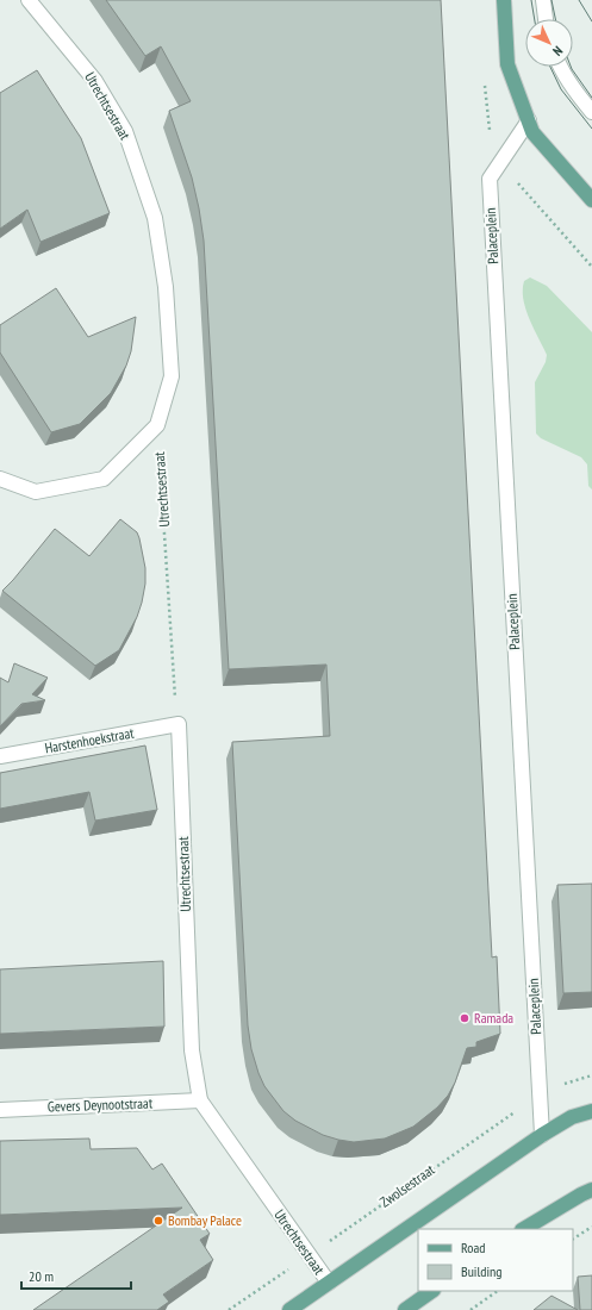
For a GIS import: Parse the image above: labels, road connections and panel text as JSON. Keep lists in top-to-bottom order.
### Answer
{
  "streets": {
    "street": [
      "Utrechtsestraat",
      "Palaceplein",
      "Harstenhoekstraat",
      "Gevers Deynootstraat"
    ],
    "path": ["Zwolsestraat"]
  },
  "crossings": [
    ["Utrechtsestraat", "Harstenhoekstraat"],
    ["Utrechtsestraat", "Gevers Deynootstraat"],
    ["Utrechtsestraat", "Zwolsestraat"],
    ["Palaceplein", "Zwolsestraat"]
  ],
  "places": ["Ramada", "Bombay Palace"],
  "legend": ["Road", "Building"],
  "scale_bar": "20 m",
  "north": "bottom right"
}
